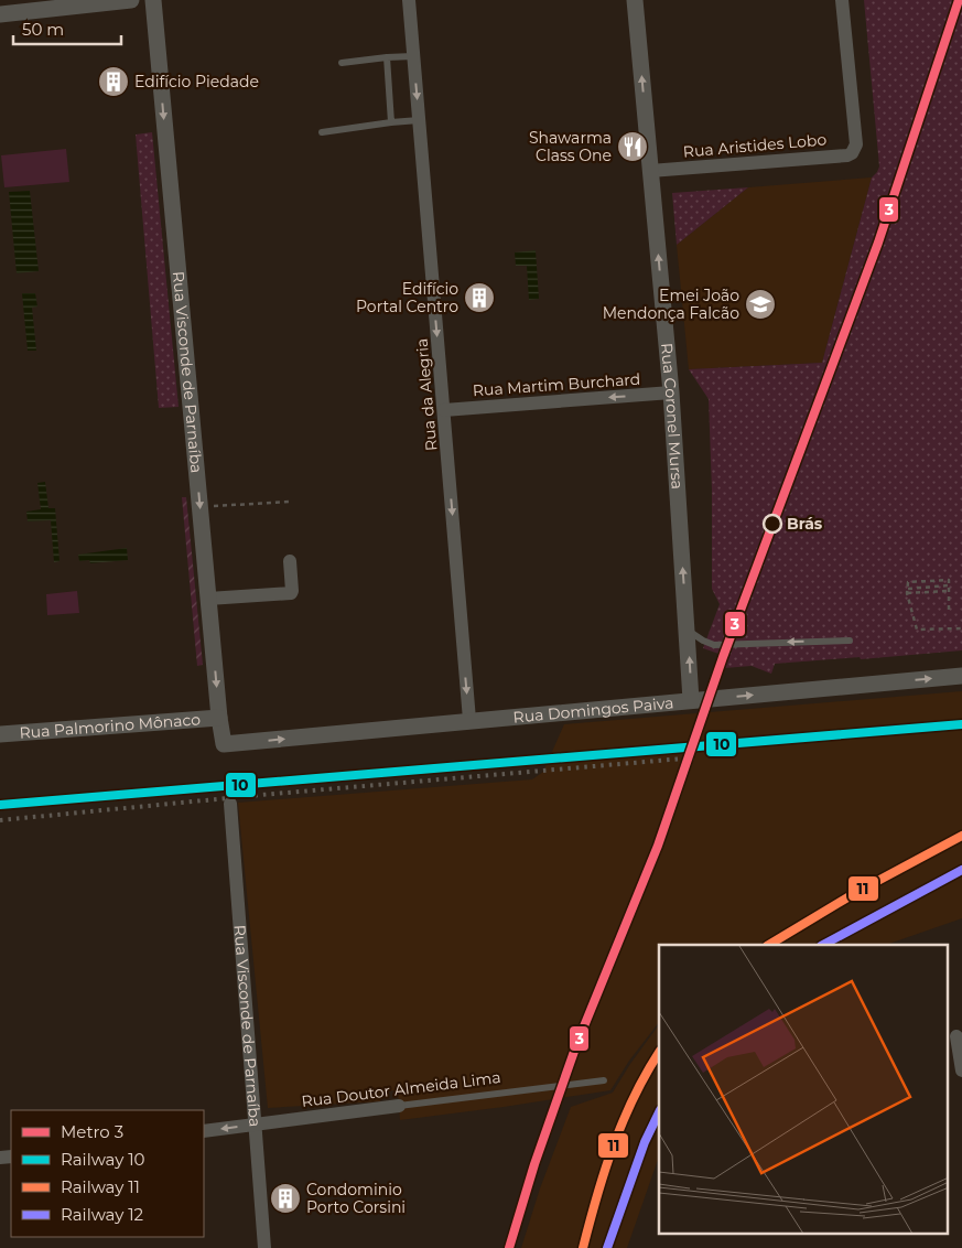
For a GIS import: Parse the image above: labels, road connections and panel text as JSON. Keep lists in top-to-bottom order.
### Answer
{
  "streets": {
    "street": [
      "Rua Aristides Lobo",
      "Rua Visconde de Parnaíba",
      "Rua Martim Burchard",
      "Rua da Alegria",
      "Rua Coronel Mursa",
      "Rua Domingos Paiva",
      "Rua Palmorino Mônaco",
      "Rua Doutor Almeida Lima"
    ]
  },
  "crossings": [
    ["Rua Aristides Lobo", "Rua Coronel Mursa"],
    ["Rua Visconde de Parnaíba", "Rua Domingos Paiva"],
    ["Rua Visconde de Parnaíba", "Rua Palmorino Mônaco"],
    ["Rua Visconde de Parnaíba", "Rua Doutor Almeida Lima"],
    ["Rua Martim Burchard", "Rua da Alegria"],
    ["Rua Martim Burchard", "Rua Coronel Mursa"],
    ["Rua da Alegria", "Rua Domingos Paiva"],
    ["Rua Coronel Mursa", "Rua Domingos Paiva"]
  ],
  "one_way": [
    "Rua Visconde de Parnaíba",
    "Rua Martim Burchard",
    "Rua da Alegria",
    "Rua Coronel Mursa",
    "Rua Domingos Paiva"
  ],
  "places": {
    "building": ["Edifício Piedade", "Edifício Portal Centro", "Condominio Porto Corsini"],
    "restaurant": ["Shawarma Class One"],
    "school or university": ["Emei João Mendonça Falcão"],
    "other": ["Brás"]
  },
  "lines": [
    "metro line 3",
    "rail line 10",
    "rail line 11",
    "rail line 12"
  ],
  "legend": [
    "Metro 3",
    "Railway 10",
    "Railway 11",
    "Railway 12"
  ],
  "scale_bar": "50 m"
}
